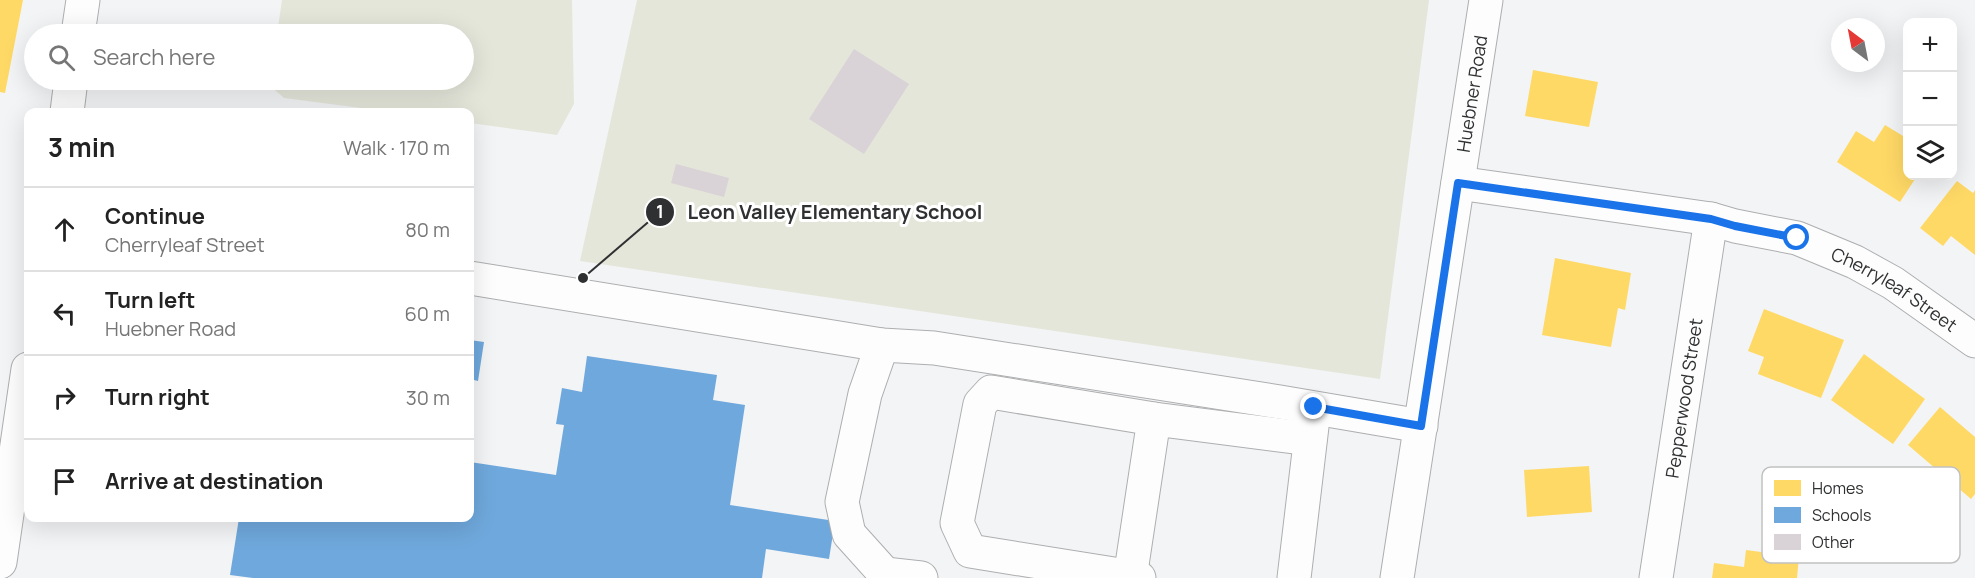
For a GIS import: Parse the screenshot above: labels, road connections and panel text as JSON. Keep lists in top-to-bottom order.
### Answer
{
  "streets": {
    "street": ["Huebner Road", "Cherryleaf Street", "Pepperwood Street"]
  },
  "crossings": [
    ["Huebner Road", "Cherryleaf Street"],
    ["Cherryleaf Street", "Pepperwood Street"]
  ],
  "places": ["Leon Valley Elementary School"],
  "legend": ["Homes", "Schools", "Other"],
  "north": "top left",
  "page": {
    "map_buttons": ["+", "−"],
    "search": "Search here",
    "heading": ["3 min", "Walk · 170 m"],
    "list": [
      ["Continue", "Cherryleaf Street", "80 m"],
      ["Turn left", "Huebner Road", "60 m"],
      ["Turn right", "30 m"],
      "Arrive at destination"
    ]
  }
}
